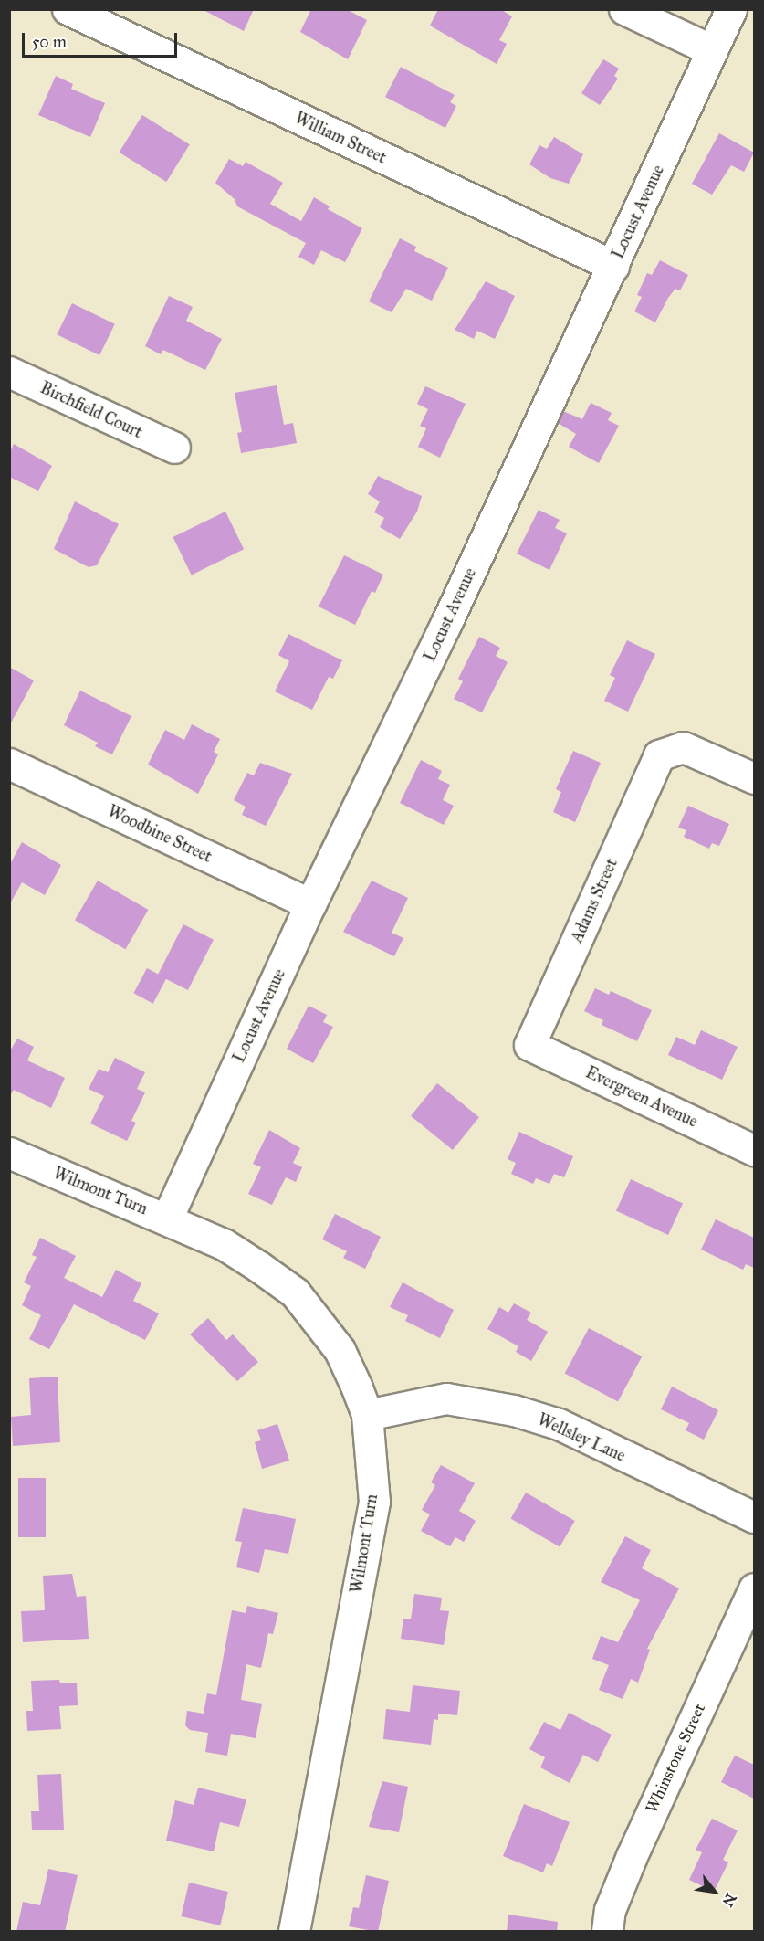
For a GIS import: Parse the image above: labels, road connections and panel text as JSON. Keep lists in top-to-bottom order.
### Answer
{
  "streets": {
    "street": [
      "William Street",
      "Locust Avenue",
      "Birchfield Court",
      "Woodbine Street",
      "Adams Street",
      "Evergreen Avenue",
      "Wilmont Turn",
      "Wellsley Lane",
      "Whinstone Street"
    ]
  },
  "crossings": [
    ["William Street", "Locust Avenue"],
    ["Locust Avenue", "Woodbine Street"],
    ["Locust Avenue", "Wilmont Turn"],
    ["Adams Street", "Evergreen Avenue"],
    ["Wilmont Turn", "Wellsley Lane"]
  ],
  "scale_bar": "50 m",
  "north": "bottom right"
}
